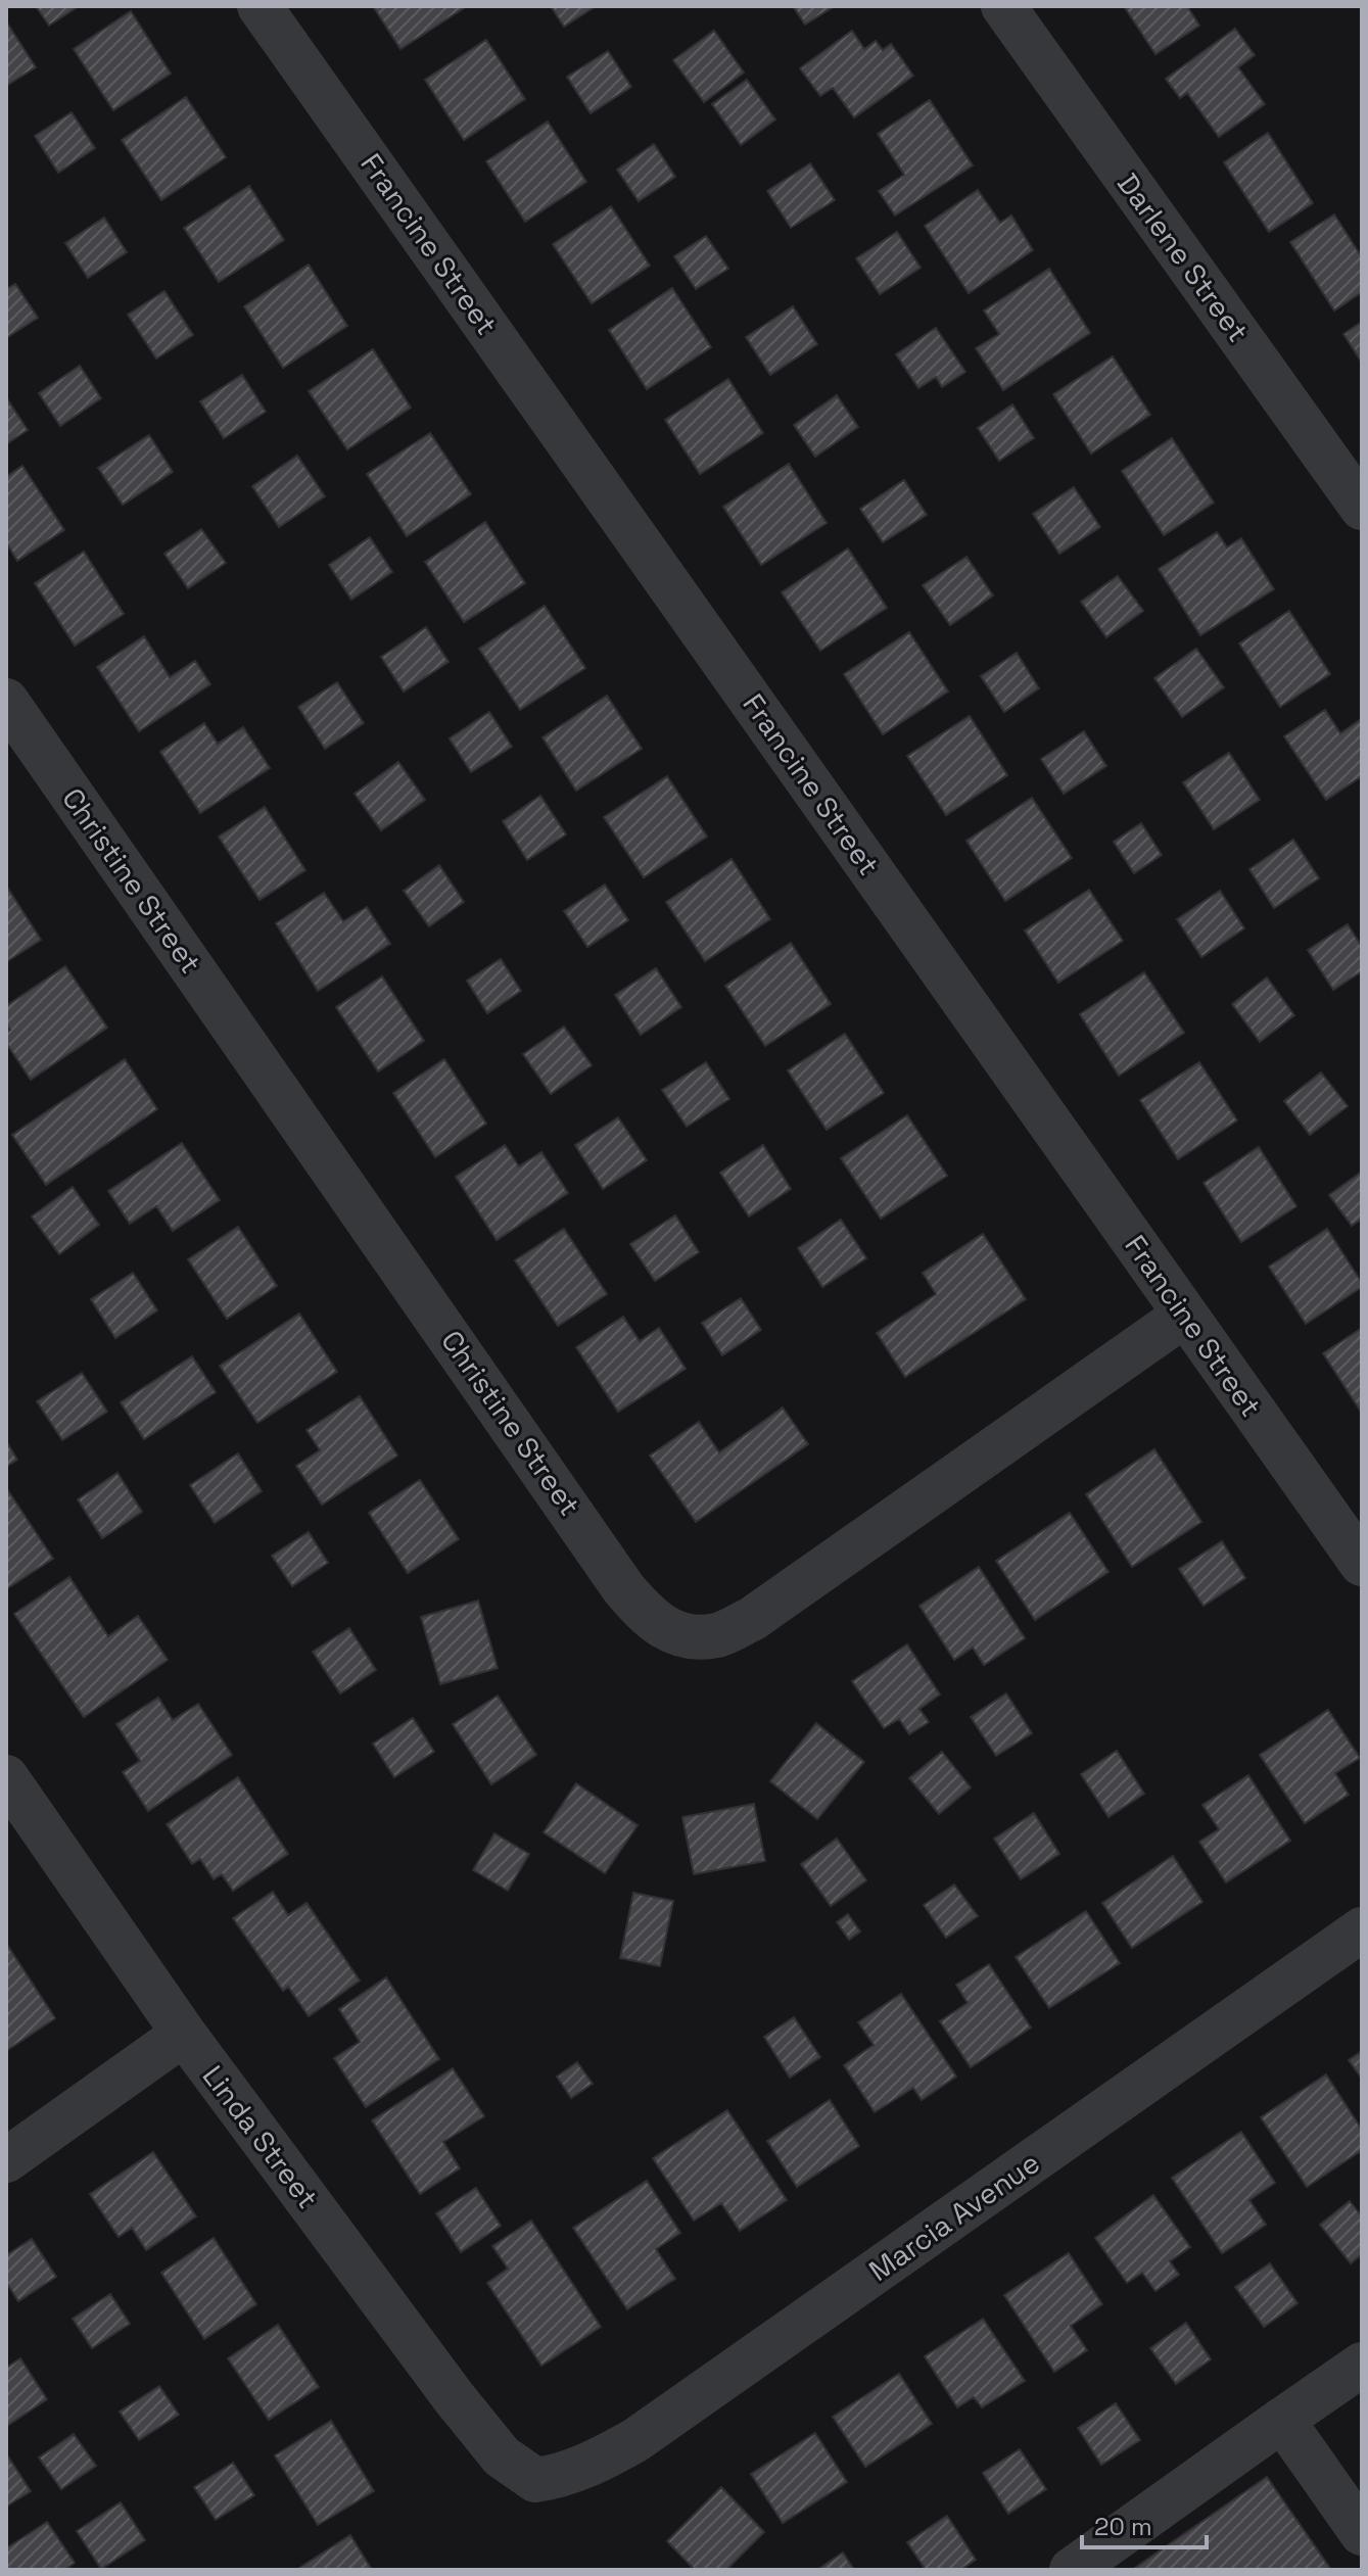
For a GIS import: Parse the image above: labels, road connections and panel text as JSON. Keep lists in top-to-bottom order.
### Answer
{
  "streets": {
    "street": [
      "Francine Street",
      "Darlene Street",
      "Christine Street",
      "Linda Street",
      "Marcia Avenue"
    ]
  },
  "crossings": [
    ["Francine Street", "Christine Street"],
    ["Linda Street", "Marcia Avenue"]
  ],
  "scale_bar": "20 m"
}
